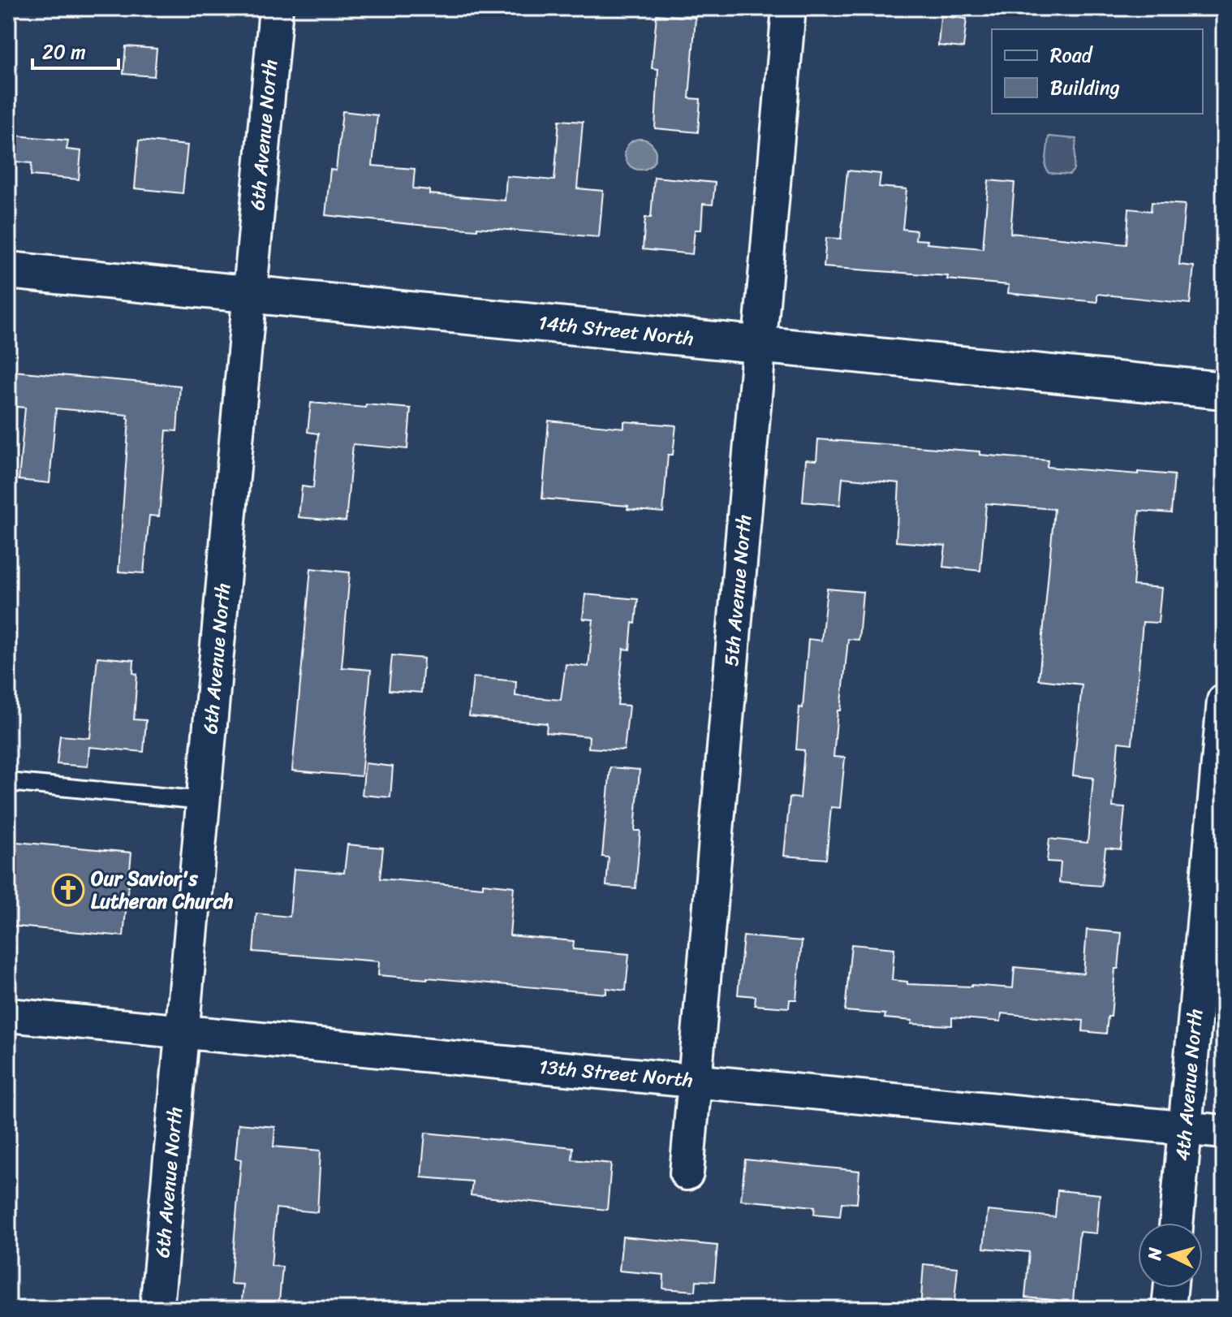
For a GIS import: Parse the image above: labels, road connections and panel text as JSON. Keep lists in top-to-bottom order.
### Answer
{
  "streets": {
    "street": [
      "6th Avenue North",
      "14th Street North",
      "5th Avenue North",
      "13th Street North",
      "4th Avenue North"
    ]
  },
  "crossings": [
    ["6th Avenue North", "14th Street North"],
    ["6th Avenue North", "13th Street North"],
    ["14th Street North", "5th Avenue North"],
    ["5th Avenue North", "13th Street North"],
    ["13th Street North", "4th Avenue North"]
  ],
  "places": {
    "church": ["Our Savior's Lutheran Church"]
  },
  "legend": ["Road", "Building"],
  "scale_bar": "20 m",
  "north": "left"
}
